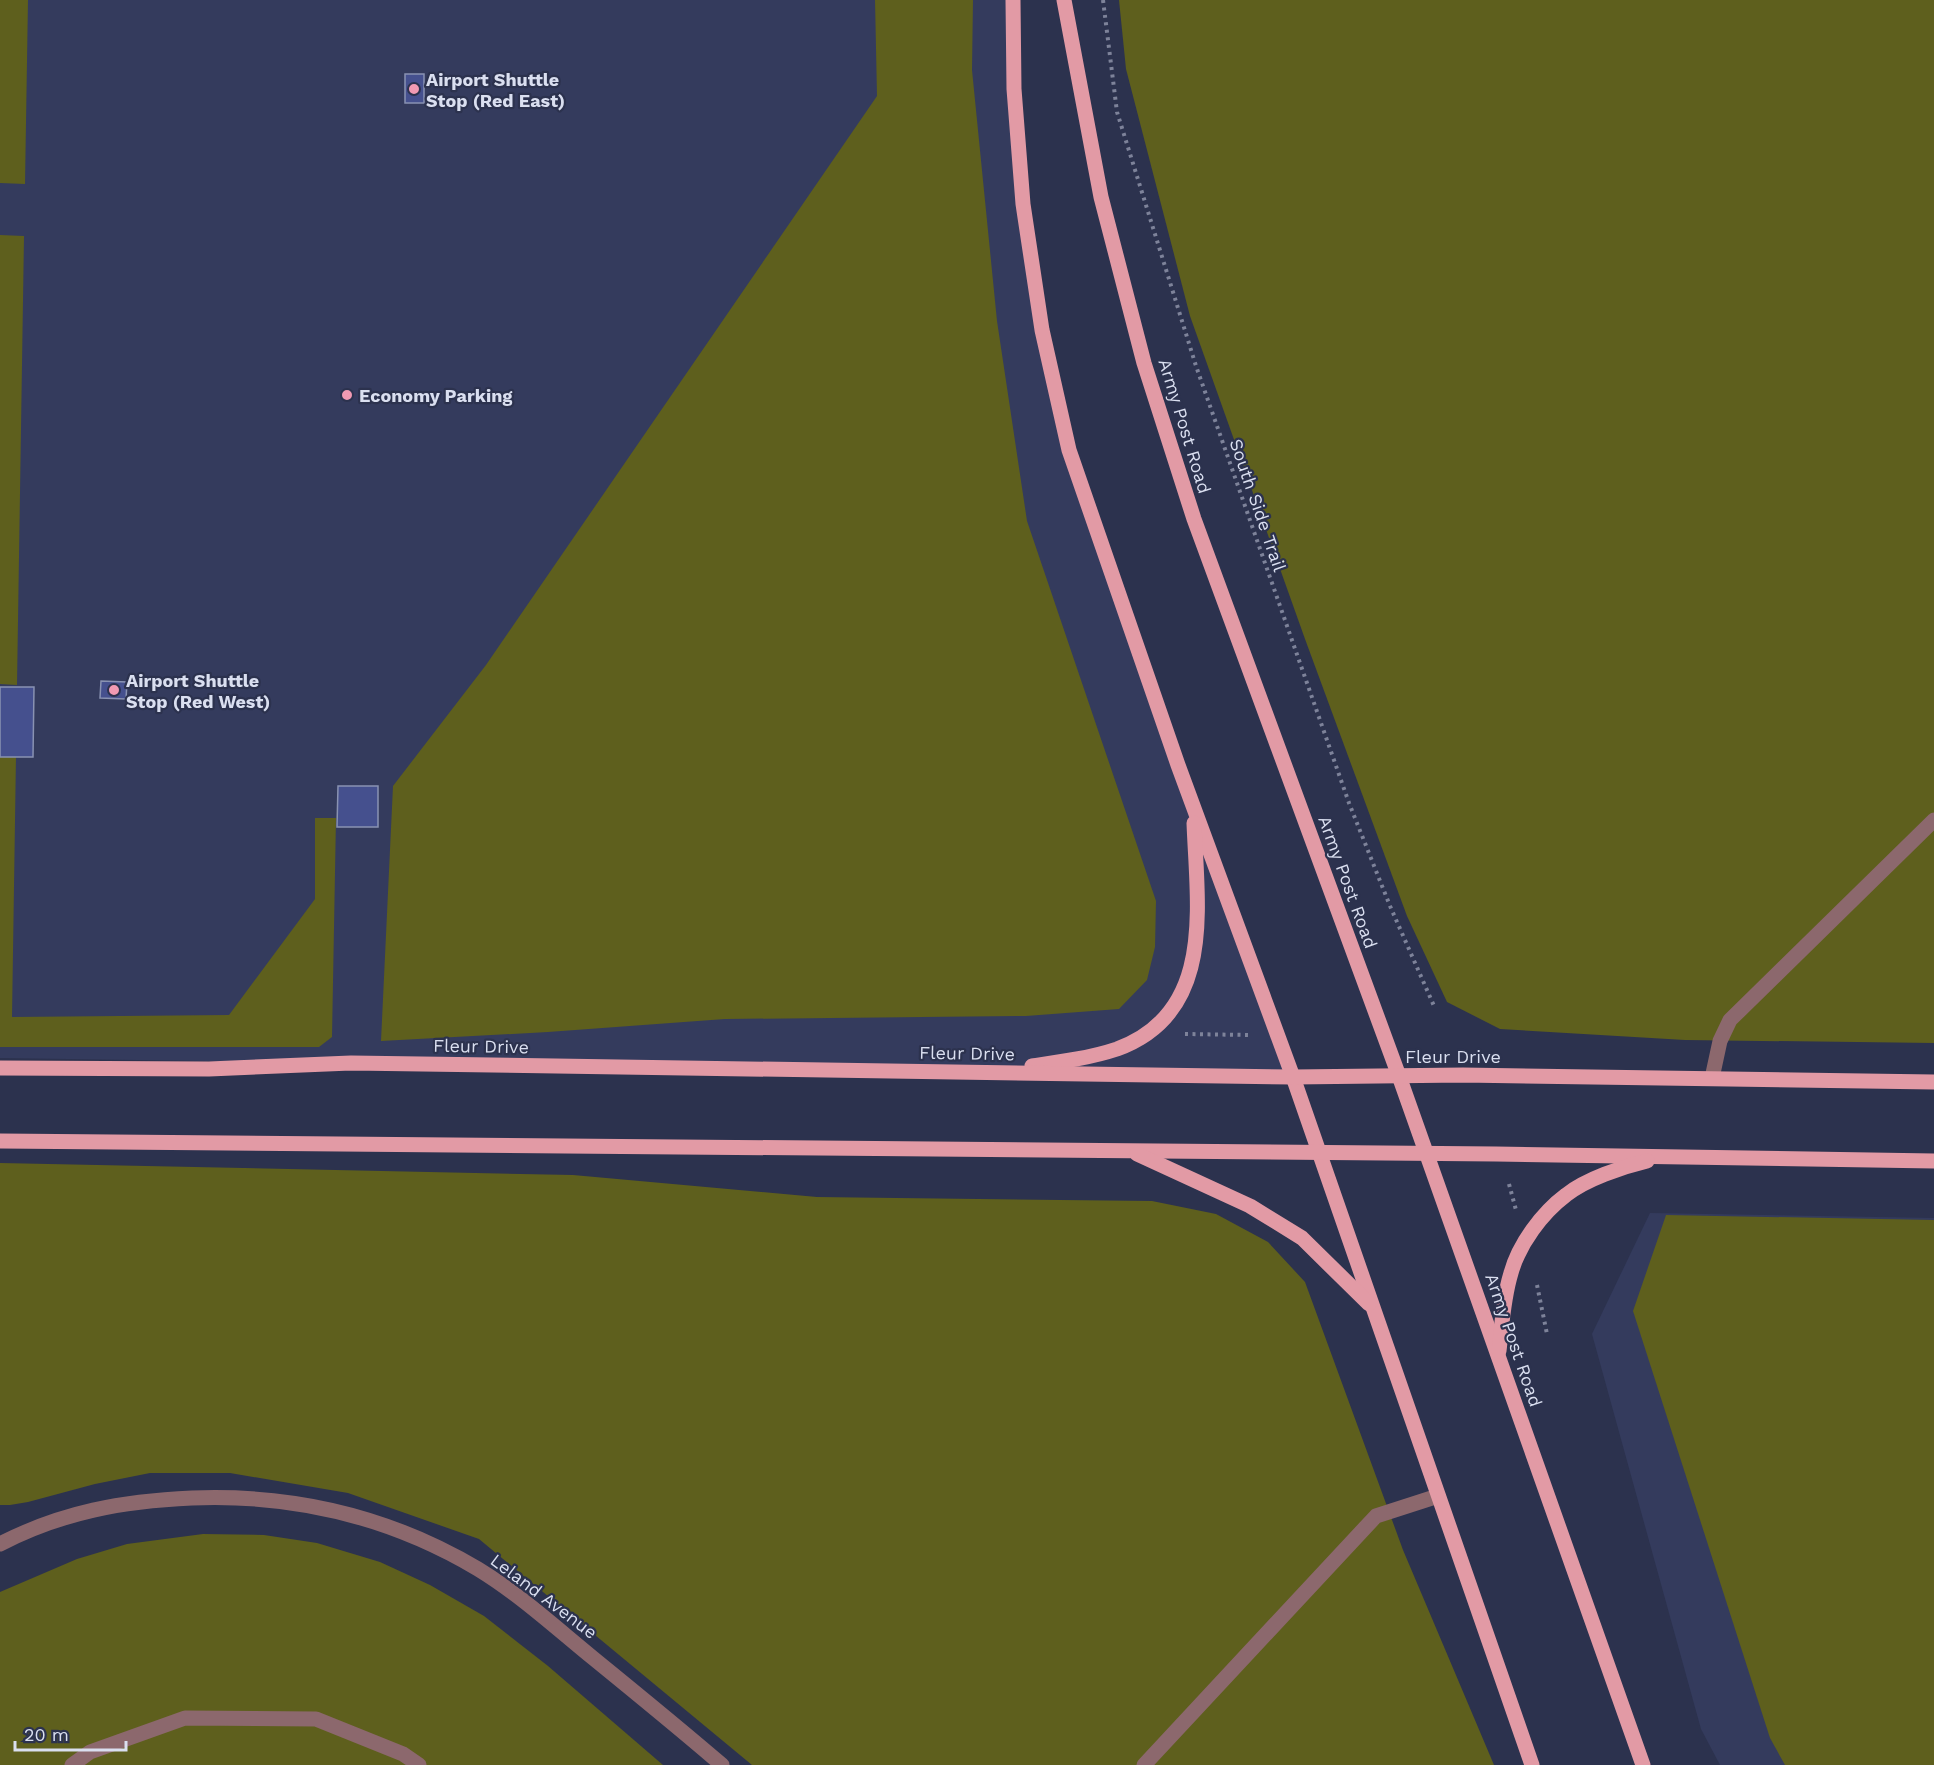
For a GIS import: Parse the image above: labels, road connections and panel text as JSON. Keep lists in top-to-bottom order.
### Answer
{
  "streets": {
    "main road": ["Army Post Road", "Fleur Drive"],
    "lane": ["Leland Avenue"],
    "path": ["South Side Trail"]
  },
  "crossings": [
    ["Army Post Road", "Fleur Drive"]
  ],
  "places": ["Airport Shuttle Stop (Red East)", "Economy Parking", "Airport Shuttle Stop (Red West)"],
  "scale_bar": "20 m"
}
